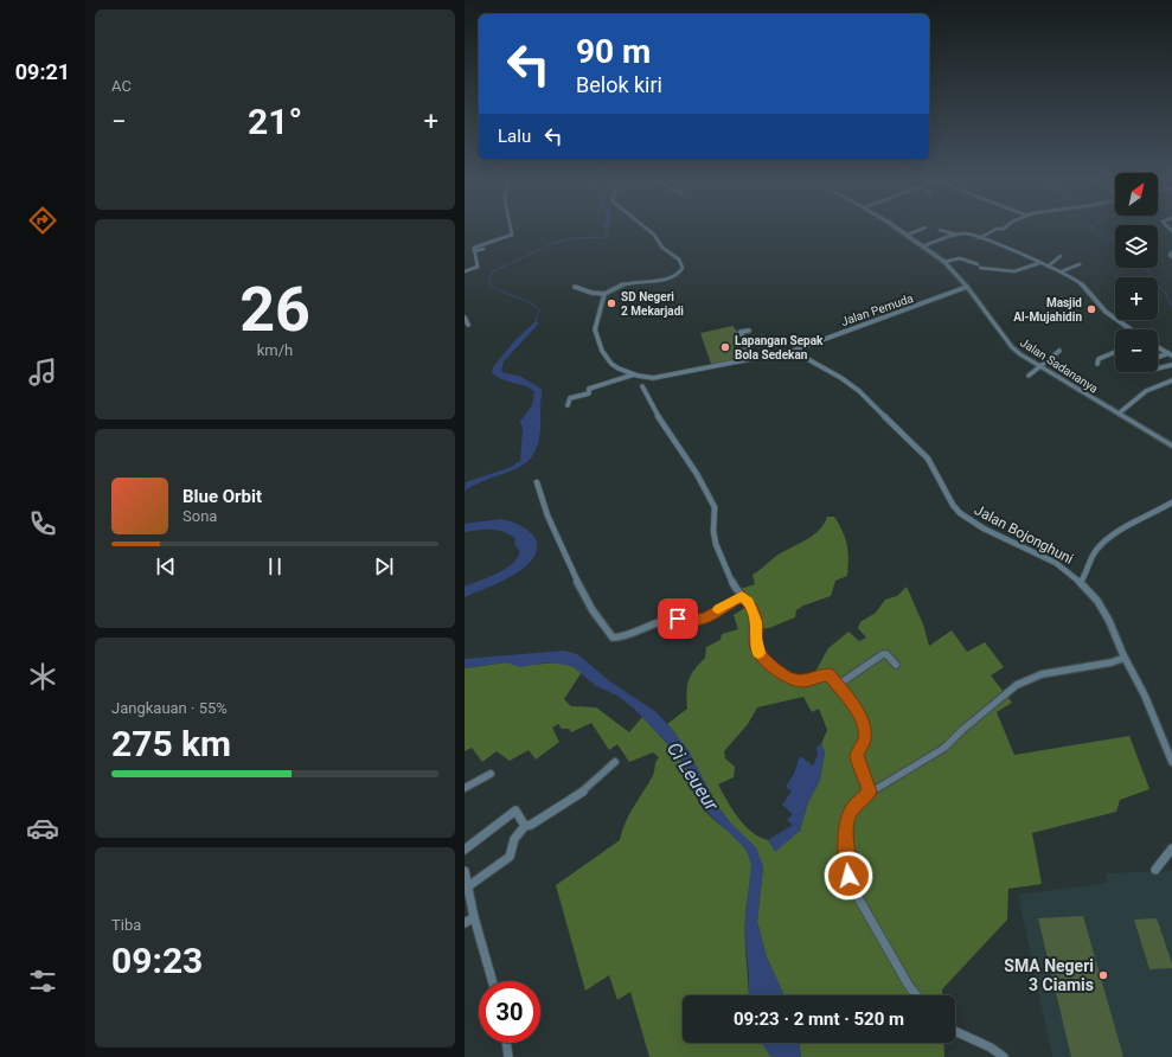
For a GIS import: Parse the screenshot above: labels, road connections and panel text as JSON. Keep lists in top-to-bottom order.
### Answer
{
  "streets": {
    "street": ["Jalan Pemuda", "Jalan Sadananya", "Jalan Bojonghuni"]
  },
  "crossings": [
    ["Jalan Pemuda", "Jalan Sadananya"],
    ["Jalan Pemuda", "Jalan Bojonghuni"]
  ],
  "water": ["Ci Leueur"],
  "places": [
    "SD Negeri 2 Mekarjadi",
    "Masjid Al-Mujahidin",
    "Lapangan Sepak Bola Sedekan",
    "SMA Negeri 3 Ciamis"
  ],
  "north": "top right",
  "page": {
    "tabs": "09:21",
    "tile": [
      "AC",
      ["26", "km/h"],
      ["Jangkauan · 55%", "275 km"],
      ["Tiba", "09:23"]
    ],
    "turn": ["90 m", "Belok kiri"],
    "heat": ["−", "21°", "+"],
    "then": "Lalu",
    "map_buttons": ["+", "−"],
    "song": ["Blue Orbit", "Sona"],
    "limit": "30",
    "trip": "09:23 · 2 mnt · 520 m"
  }
}
